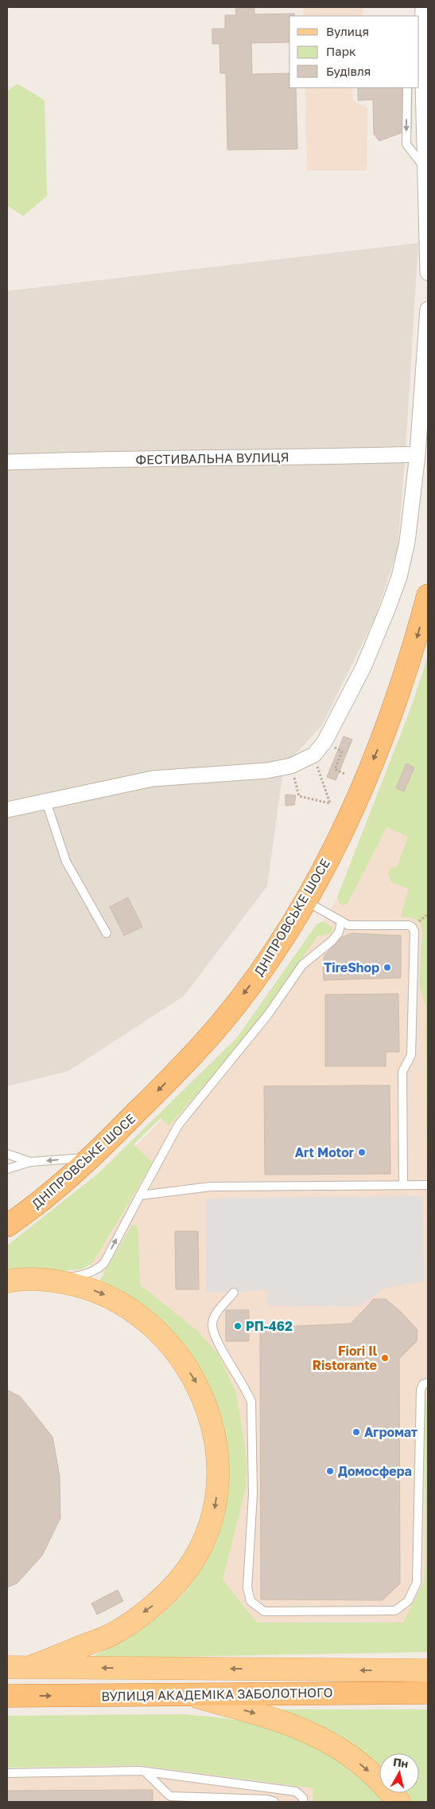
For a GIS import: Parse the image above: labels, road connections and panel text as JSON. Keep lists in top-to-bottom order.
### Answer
{
  "streets": {
    "highway": ["ДНІПРОВСЬКЕ ШОСЕ", "ВУЛИЦЯ АКАДЕМІКА ЗАБОЛОТНОГО"],
    "street": ["ФЕСТИВАЛЬНА ВУЛИЦЯ"]
  },
  "one_way": ["ДНІПРОВСЬКЕ ШОСЕ"],
  "places": [
    "TireShop",
    "Art Motor",
    "РП-462",
    "Fiori Il Ristorante",
    "Агромат",
    "Домосфера"
  ],
  "legend": ["Вулиця", "Парк", "Будівля"],
  "north": "top"
}
